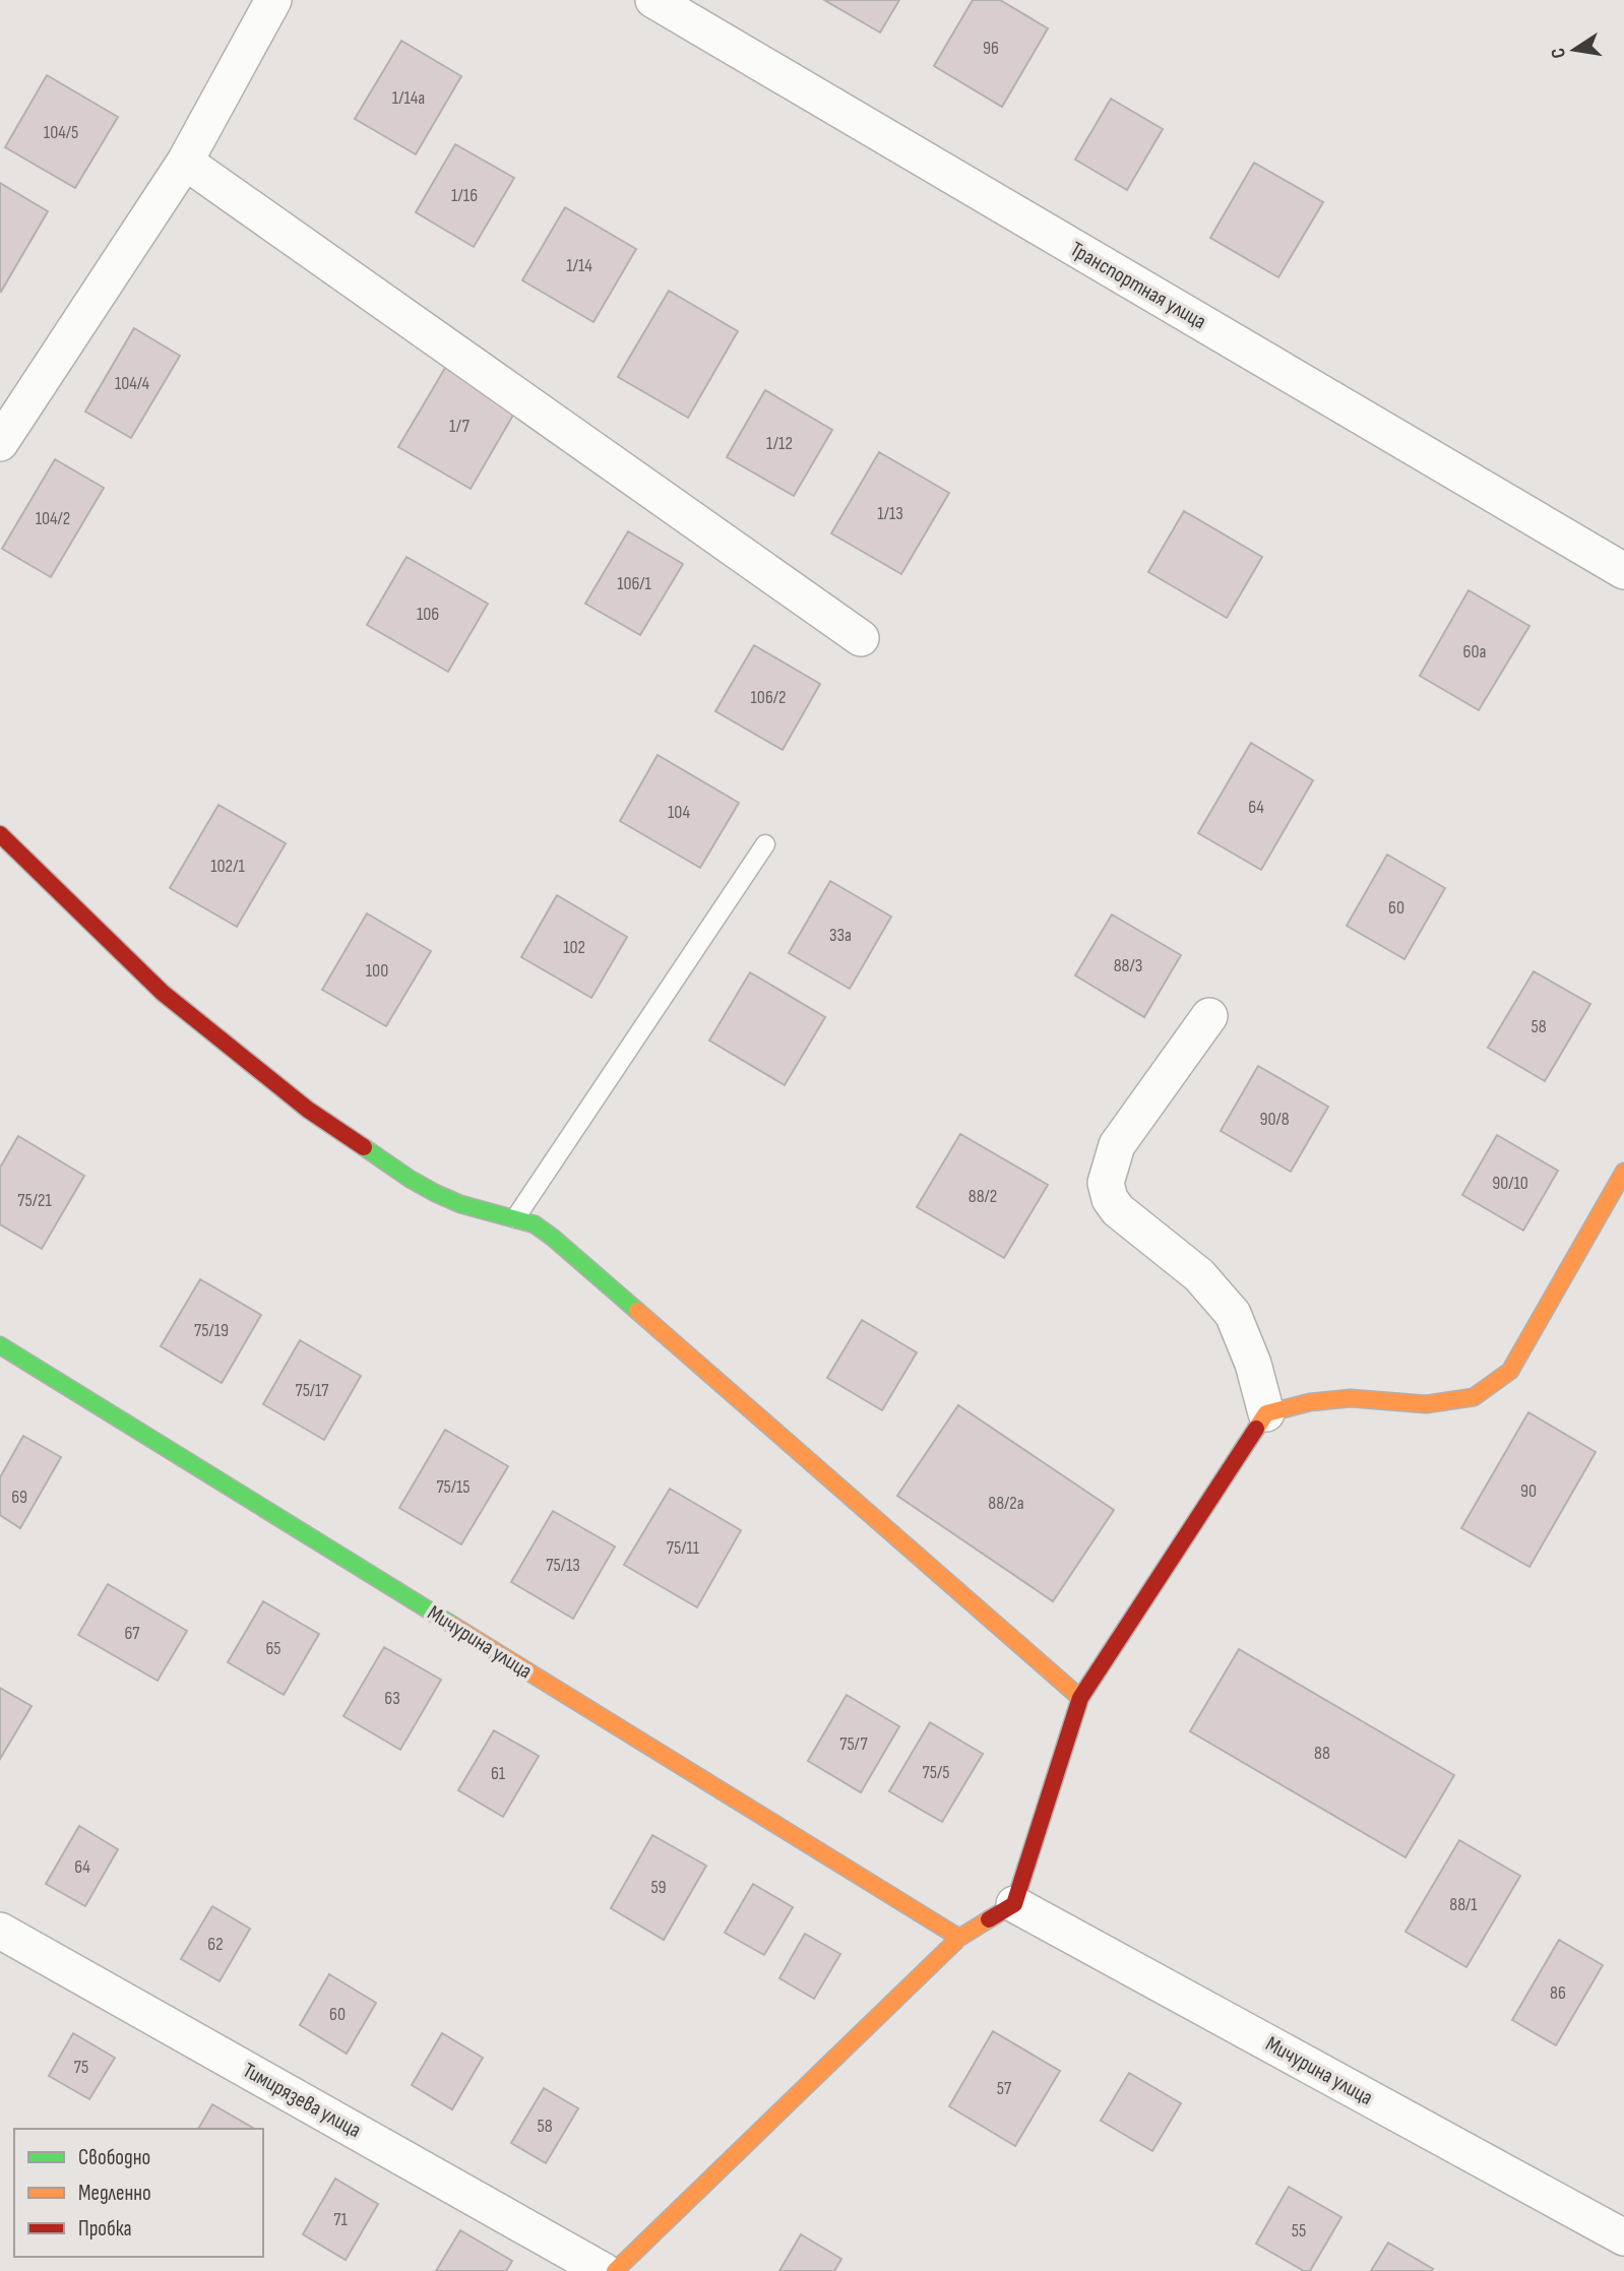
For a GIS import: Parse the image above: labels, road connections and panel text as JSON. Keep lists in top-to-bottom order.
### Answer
{
  "streets": {
    "street": ["Транспортная улица", "Мичурина улица", "Тимирязева улица"]
  },
  "house_numbers": [
    "96",
    "1/14а",
    "104/5",
    "1/16",
    "1/14",
    "104/4",
    "1/7",
    "1/12",
    "1/13",
    "104/2",
    "106/1",
    "106",
    "60а",
    "106/2",
    "64",
    "104",
    "102/1",
    "60",
    "33а",
    "102",
    "88/3",
    "100",
    "58",
    "90/8",
    "90/10",
    "88/2",
    "75/21",
    "75/19",
    "75/17",
    "75/15",
    "90",
    "69",
    "88/2а",
    "75/11",
    "75/13",
    "67",
    "65",
    "63",
    "75/7",
    "88",
    "75/5",
    "61",
    "64",
    "59",
    "88/1",
    "62",
    "86",
    "60",
    "75",
    "57",
    "58",
    "71",
    "55"
  ],
  "legend": ["Свободно", "Медленно", "Пробка"],
  "north": "left"
}
